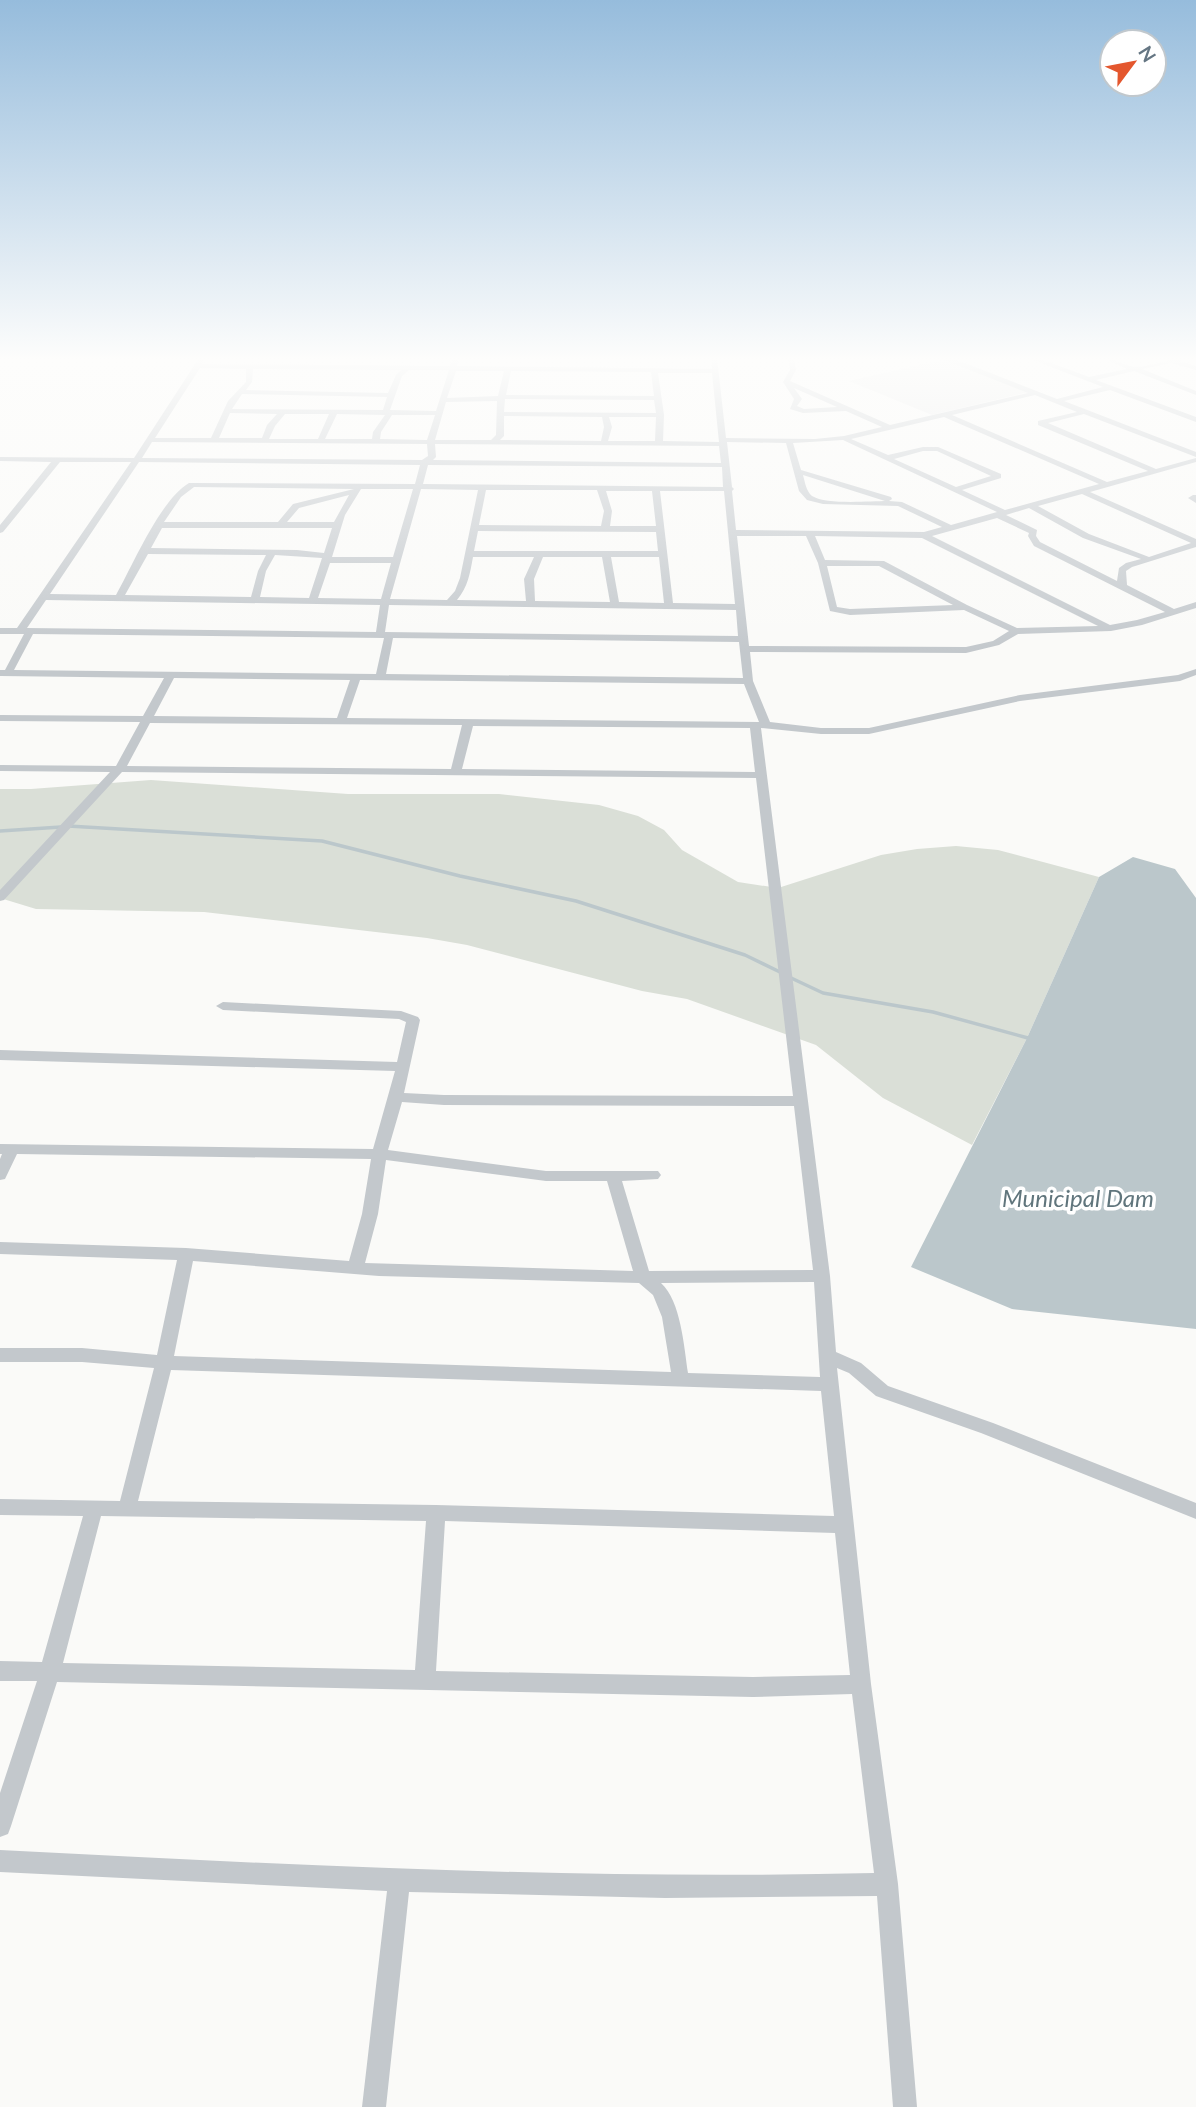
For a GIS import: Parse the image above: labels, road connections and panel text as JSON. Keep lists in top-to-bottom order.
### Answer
{
  "water": ["Municipal Dam"],
  "north": "top right"
}
